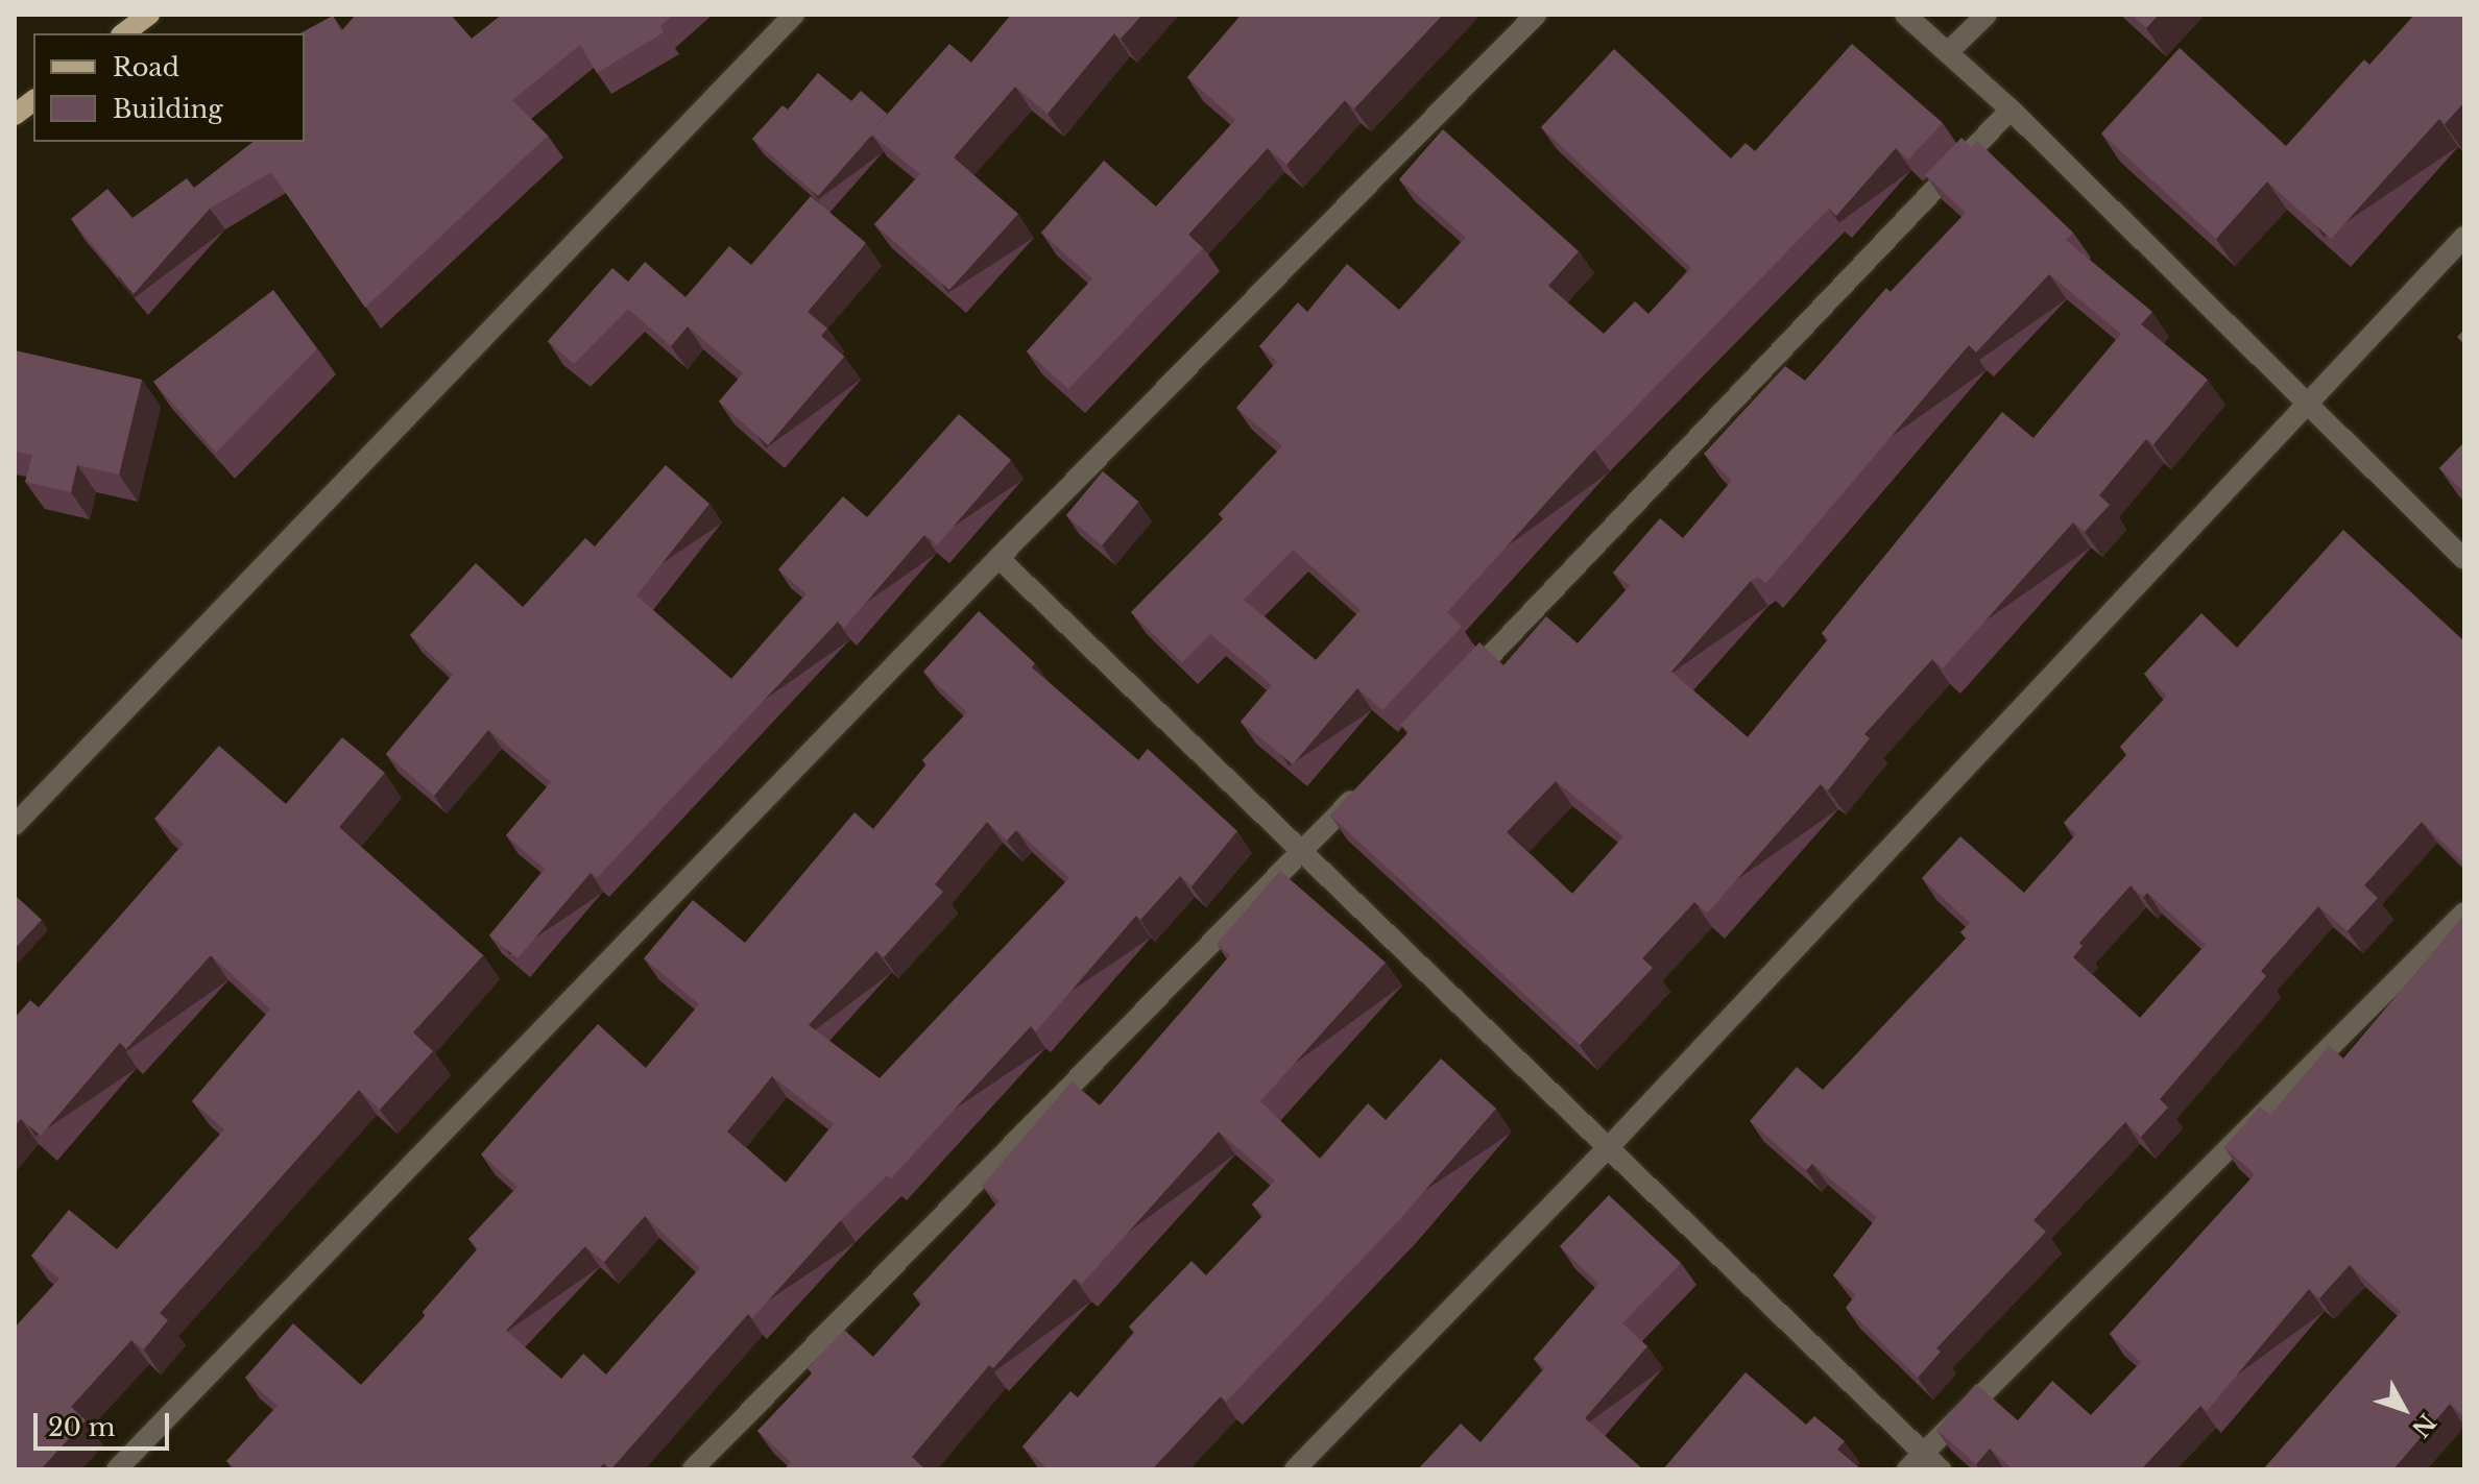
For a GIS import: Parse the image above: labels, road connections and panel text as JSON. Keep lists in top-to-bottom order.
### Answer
{
  "legend": ["Road", "Building"],
  "scale_bar": "20 m",
  "north": "bottom right"
}
